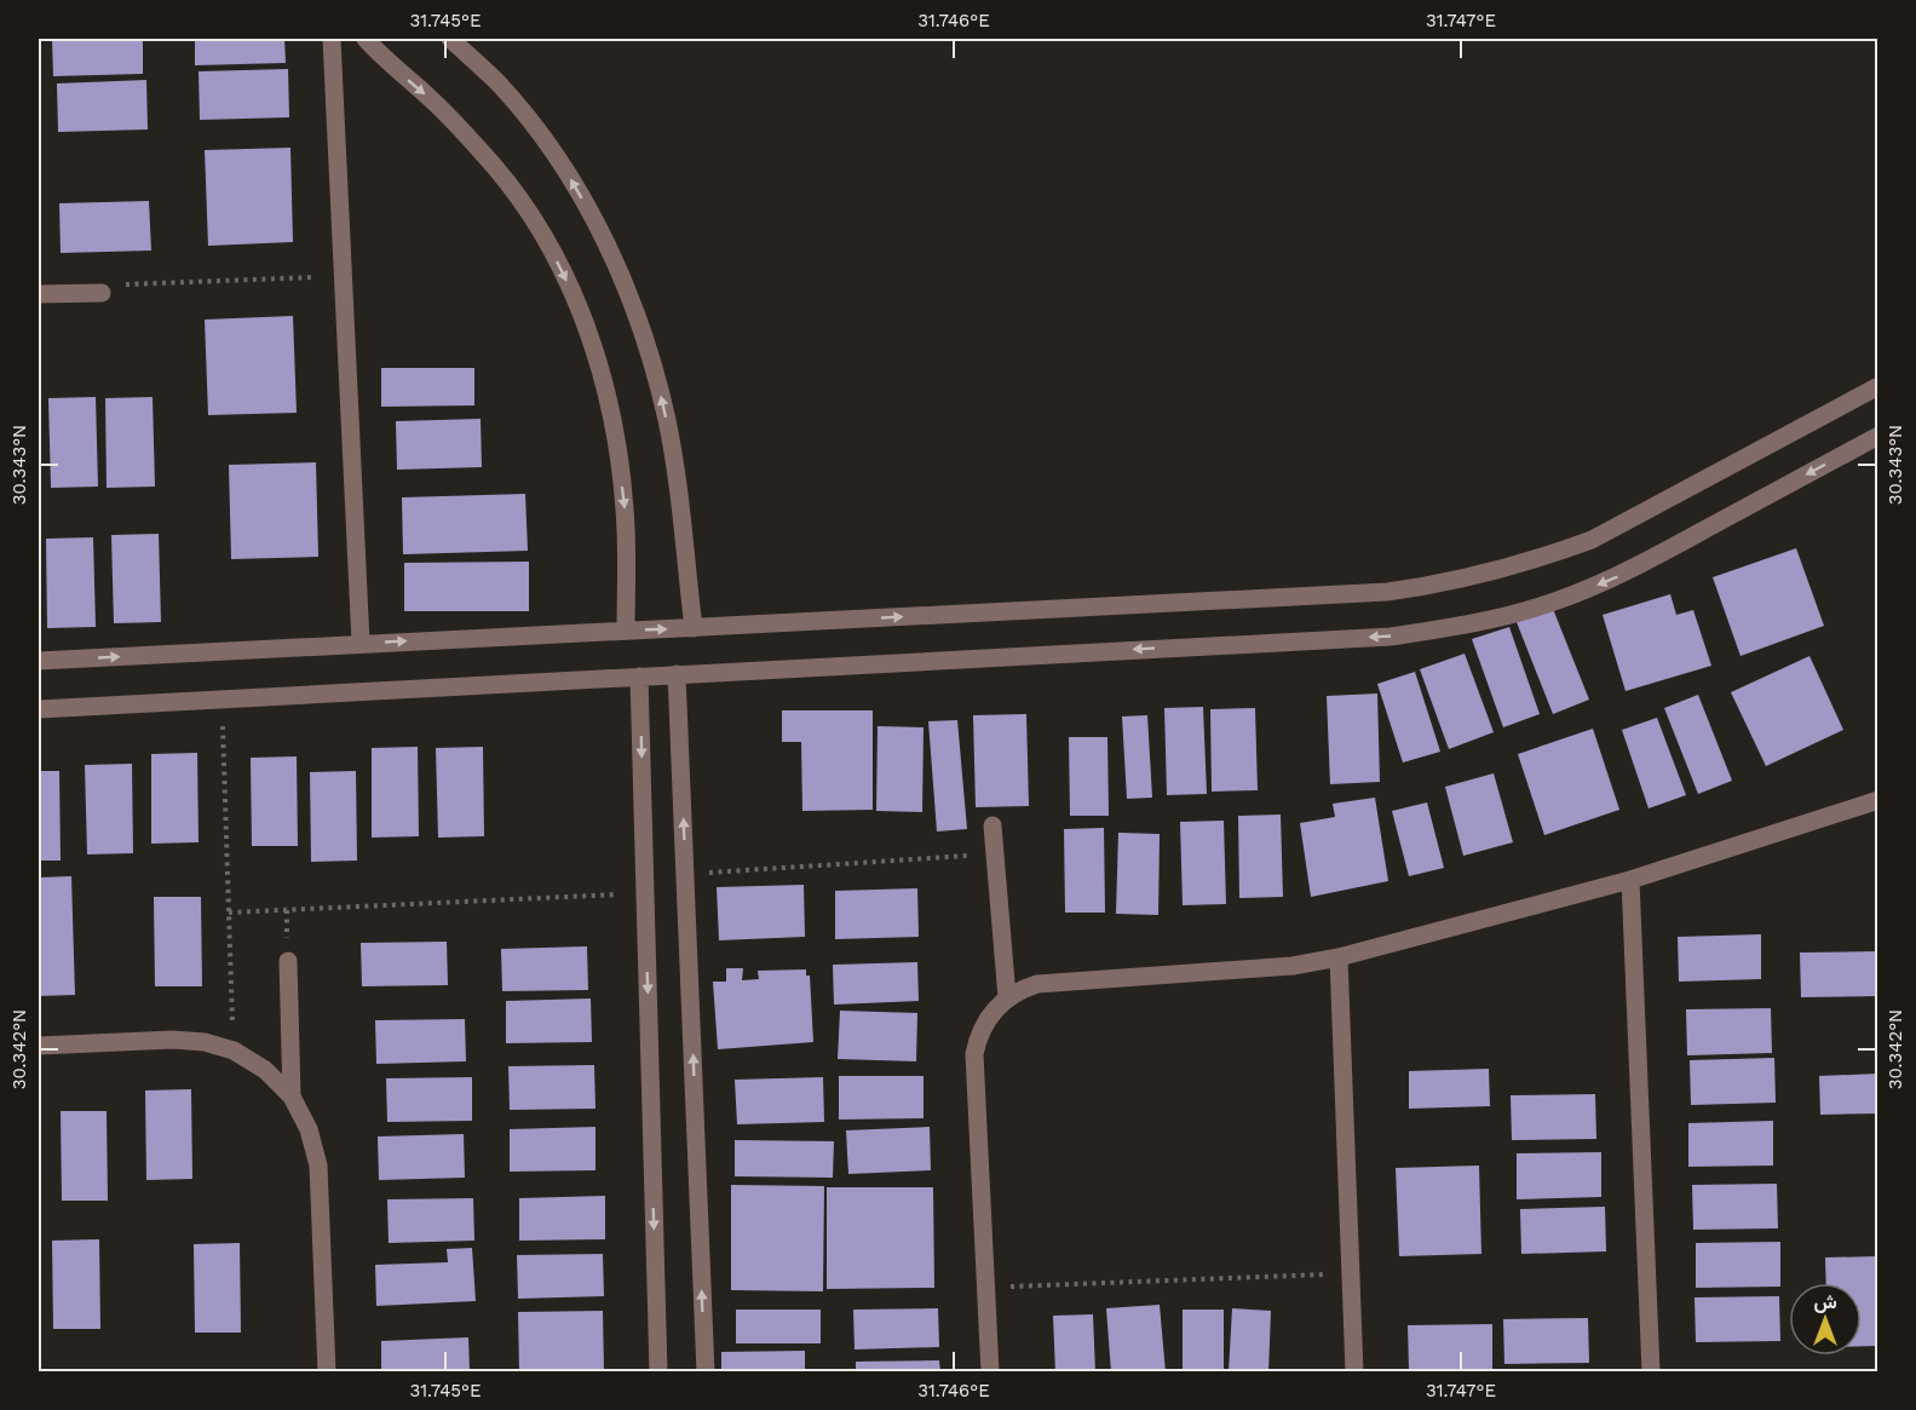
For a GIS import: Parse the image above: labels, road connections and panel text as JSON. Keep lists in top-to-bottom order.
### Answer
{
  "north": "top",
  "coordinates": [
    "31.745°E",
    "31.746°E",
    "31.747°E",
    "30.343°N",
    "30.342°N"
  ]
}
